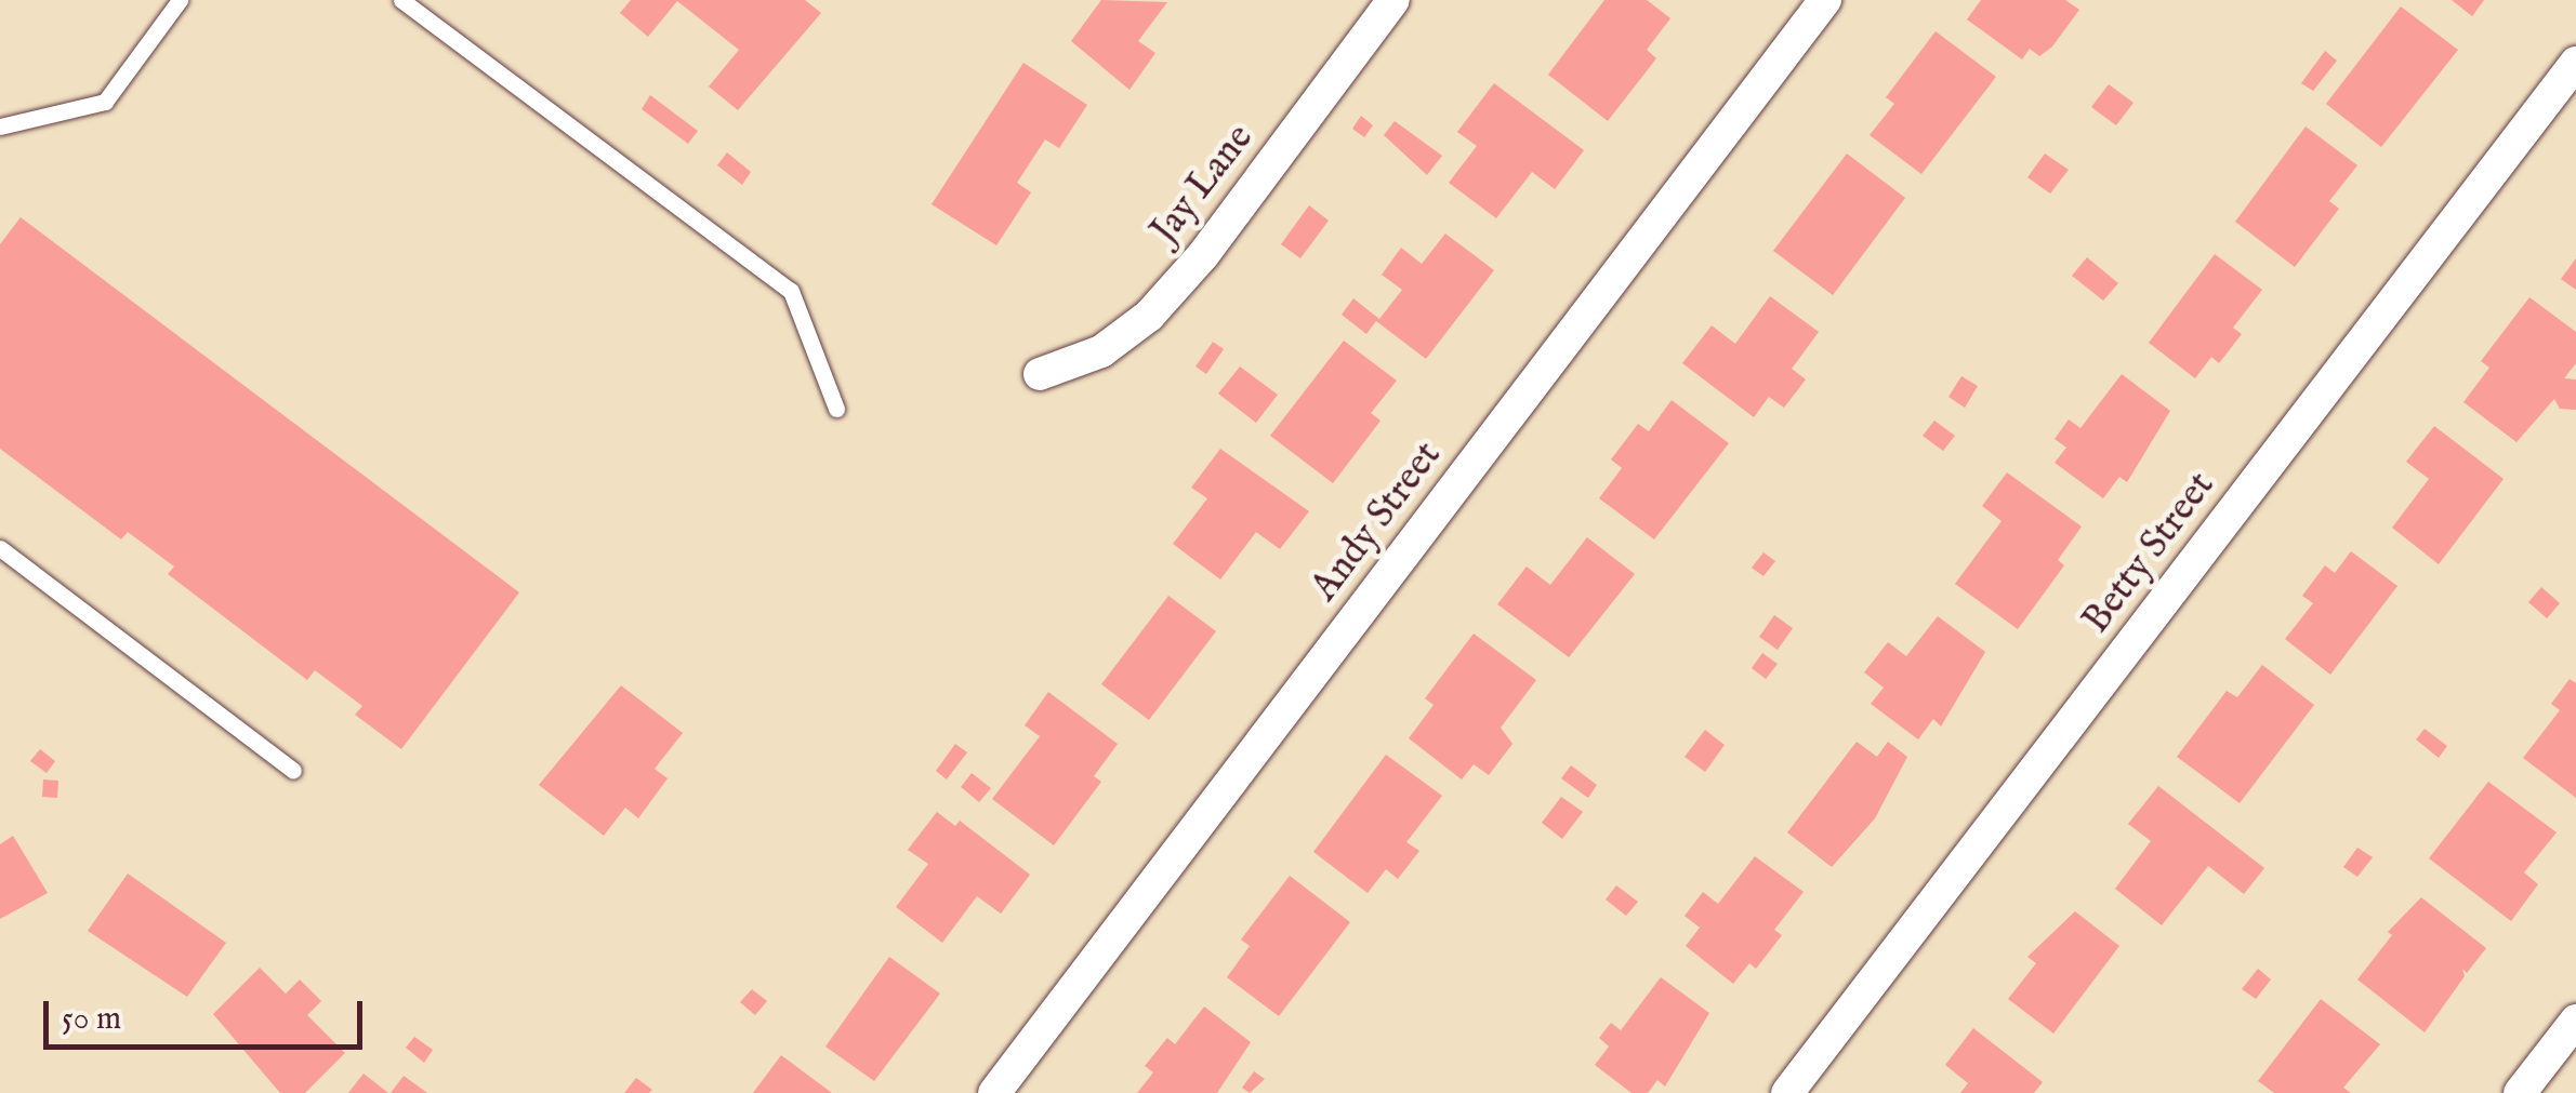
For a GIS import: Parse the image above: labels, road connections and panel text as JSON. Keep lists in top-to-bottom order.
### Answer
{
  "streets": {
    "street": ["Jay Lane", "Andy Street", "Betty Street"]
  },
  "scale_bar": "50 m"
}
